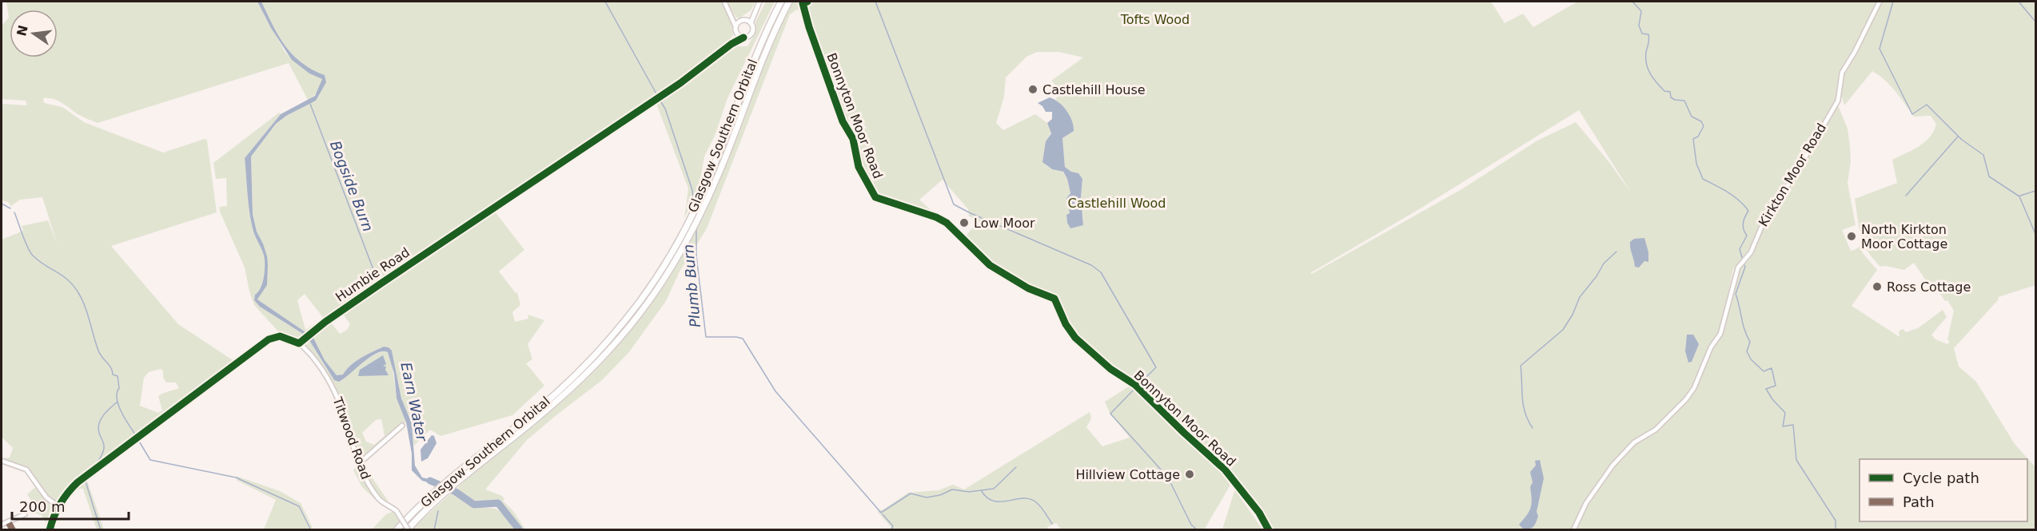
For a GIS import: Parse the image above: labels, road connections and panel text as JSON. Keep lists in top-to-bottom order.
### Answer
{
  "streets": {
    "highway": ["Glasgow Southern Orbital"],
    "street": [
      "Bonnyton Moor Road",
      "Kirkton Moor Road",
      "Humbie Road",
      "Titwood Road"
    ]
  },
  "crossings": [
    ["Glasgow Southern Orbital", "Titwood Road"],
    ["Humbie Road", "Titwood Road"]
  ],
  "water": ["Bogside Burn", "Plumb Burn", "Earn Water"],
  "parks": ["Tofts Wood", "Castlehill Wood"],
  "places": [
    "Castlehill House",
    "Low Moor",
    "North Kirkton Moor Cottage",
    "Ross Cottage",
    "Hillview Cottage"
  ],
  "legend": ["Cycle path", "Path"],
  "scale_bar": "200 m",
  "north": "left"
}
